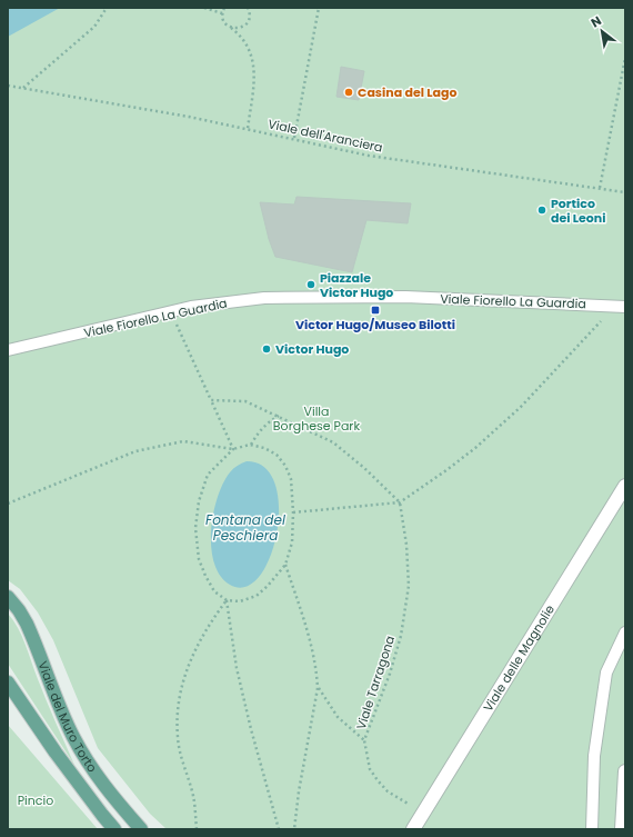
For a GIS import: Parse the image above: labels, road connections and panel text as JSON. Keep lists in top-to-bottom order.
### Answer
{
  "streets": {
    "main road": ["Viale del Muro Torto"],
    "street": ["Viale delle Magnolie"],
    "lane": ["Viale Fiorello La Guardia"],
    "path": ["Viale dell'Aranciera", "Viale Tarragona"]
  },
  "crossings": [
    ["Viale delle Magnolie", "Viale Tarragona"]
  ],
  "water": ["Fontana del Peschiera"],
  "parks": ["Villa Borghese Park", "Pincio"],
  "places": {
    "other": [
      "Casina del Lago",
      "Portico dei Leoni",
      "Piazzale Victor Hugo",
      "Victor Hugo"
    ],
    "transit": ["Victor Hugo/Museo Bilotti"]
  },
  "north": "top left"
}
